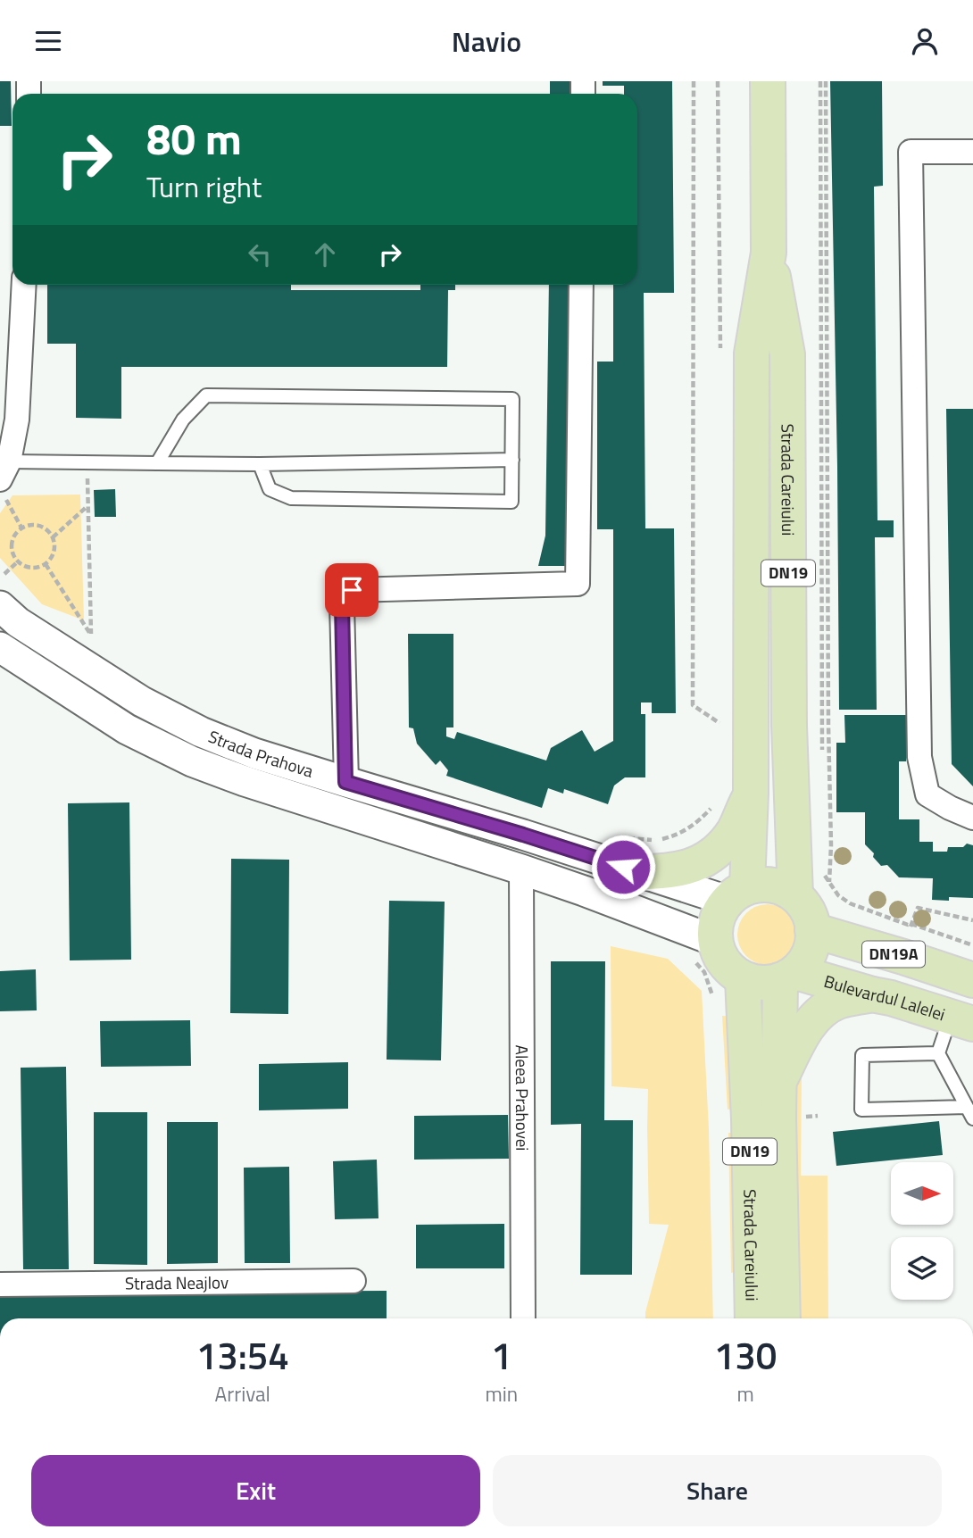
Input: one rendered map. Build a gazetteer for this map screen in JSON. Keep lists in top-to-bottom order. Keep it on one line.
{"streets":{"main road":["Strada Careiului","DN19","DN19A","Bulevardul Lalelei"],"street":["Strada Prahova","Aleea Prahovei","Strada Neajlov"]},"crossings":[["Strada Careiului","DN19"],["Strada Careiului","Strada Prahova"],["Strada Careiului","DN19A"],["Strada Careiului","Bulevardul Lalelei"],["DN19","Strada Prahova"],["DN19","DN19A"],["DN19","Bulevardul Lalelei"],["Strada Prahova","DN19A"],["Strada Prahova","Bulevardul Lalelei"],["Strada Prahova","Aleea Prahovei"],["DN19A","Bulevardul Lalelei"]],"north":"right","page":{"header":"Navio","turn":["80 m","Turn right"],"eta":["13:54","Arrival","1","min","130","m"],"buttons":["Exit","Share"]}}
